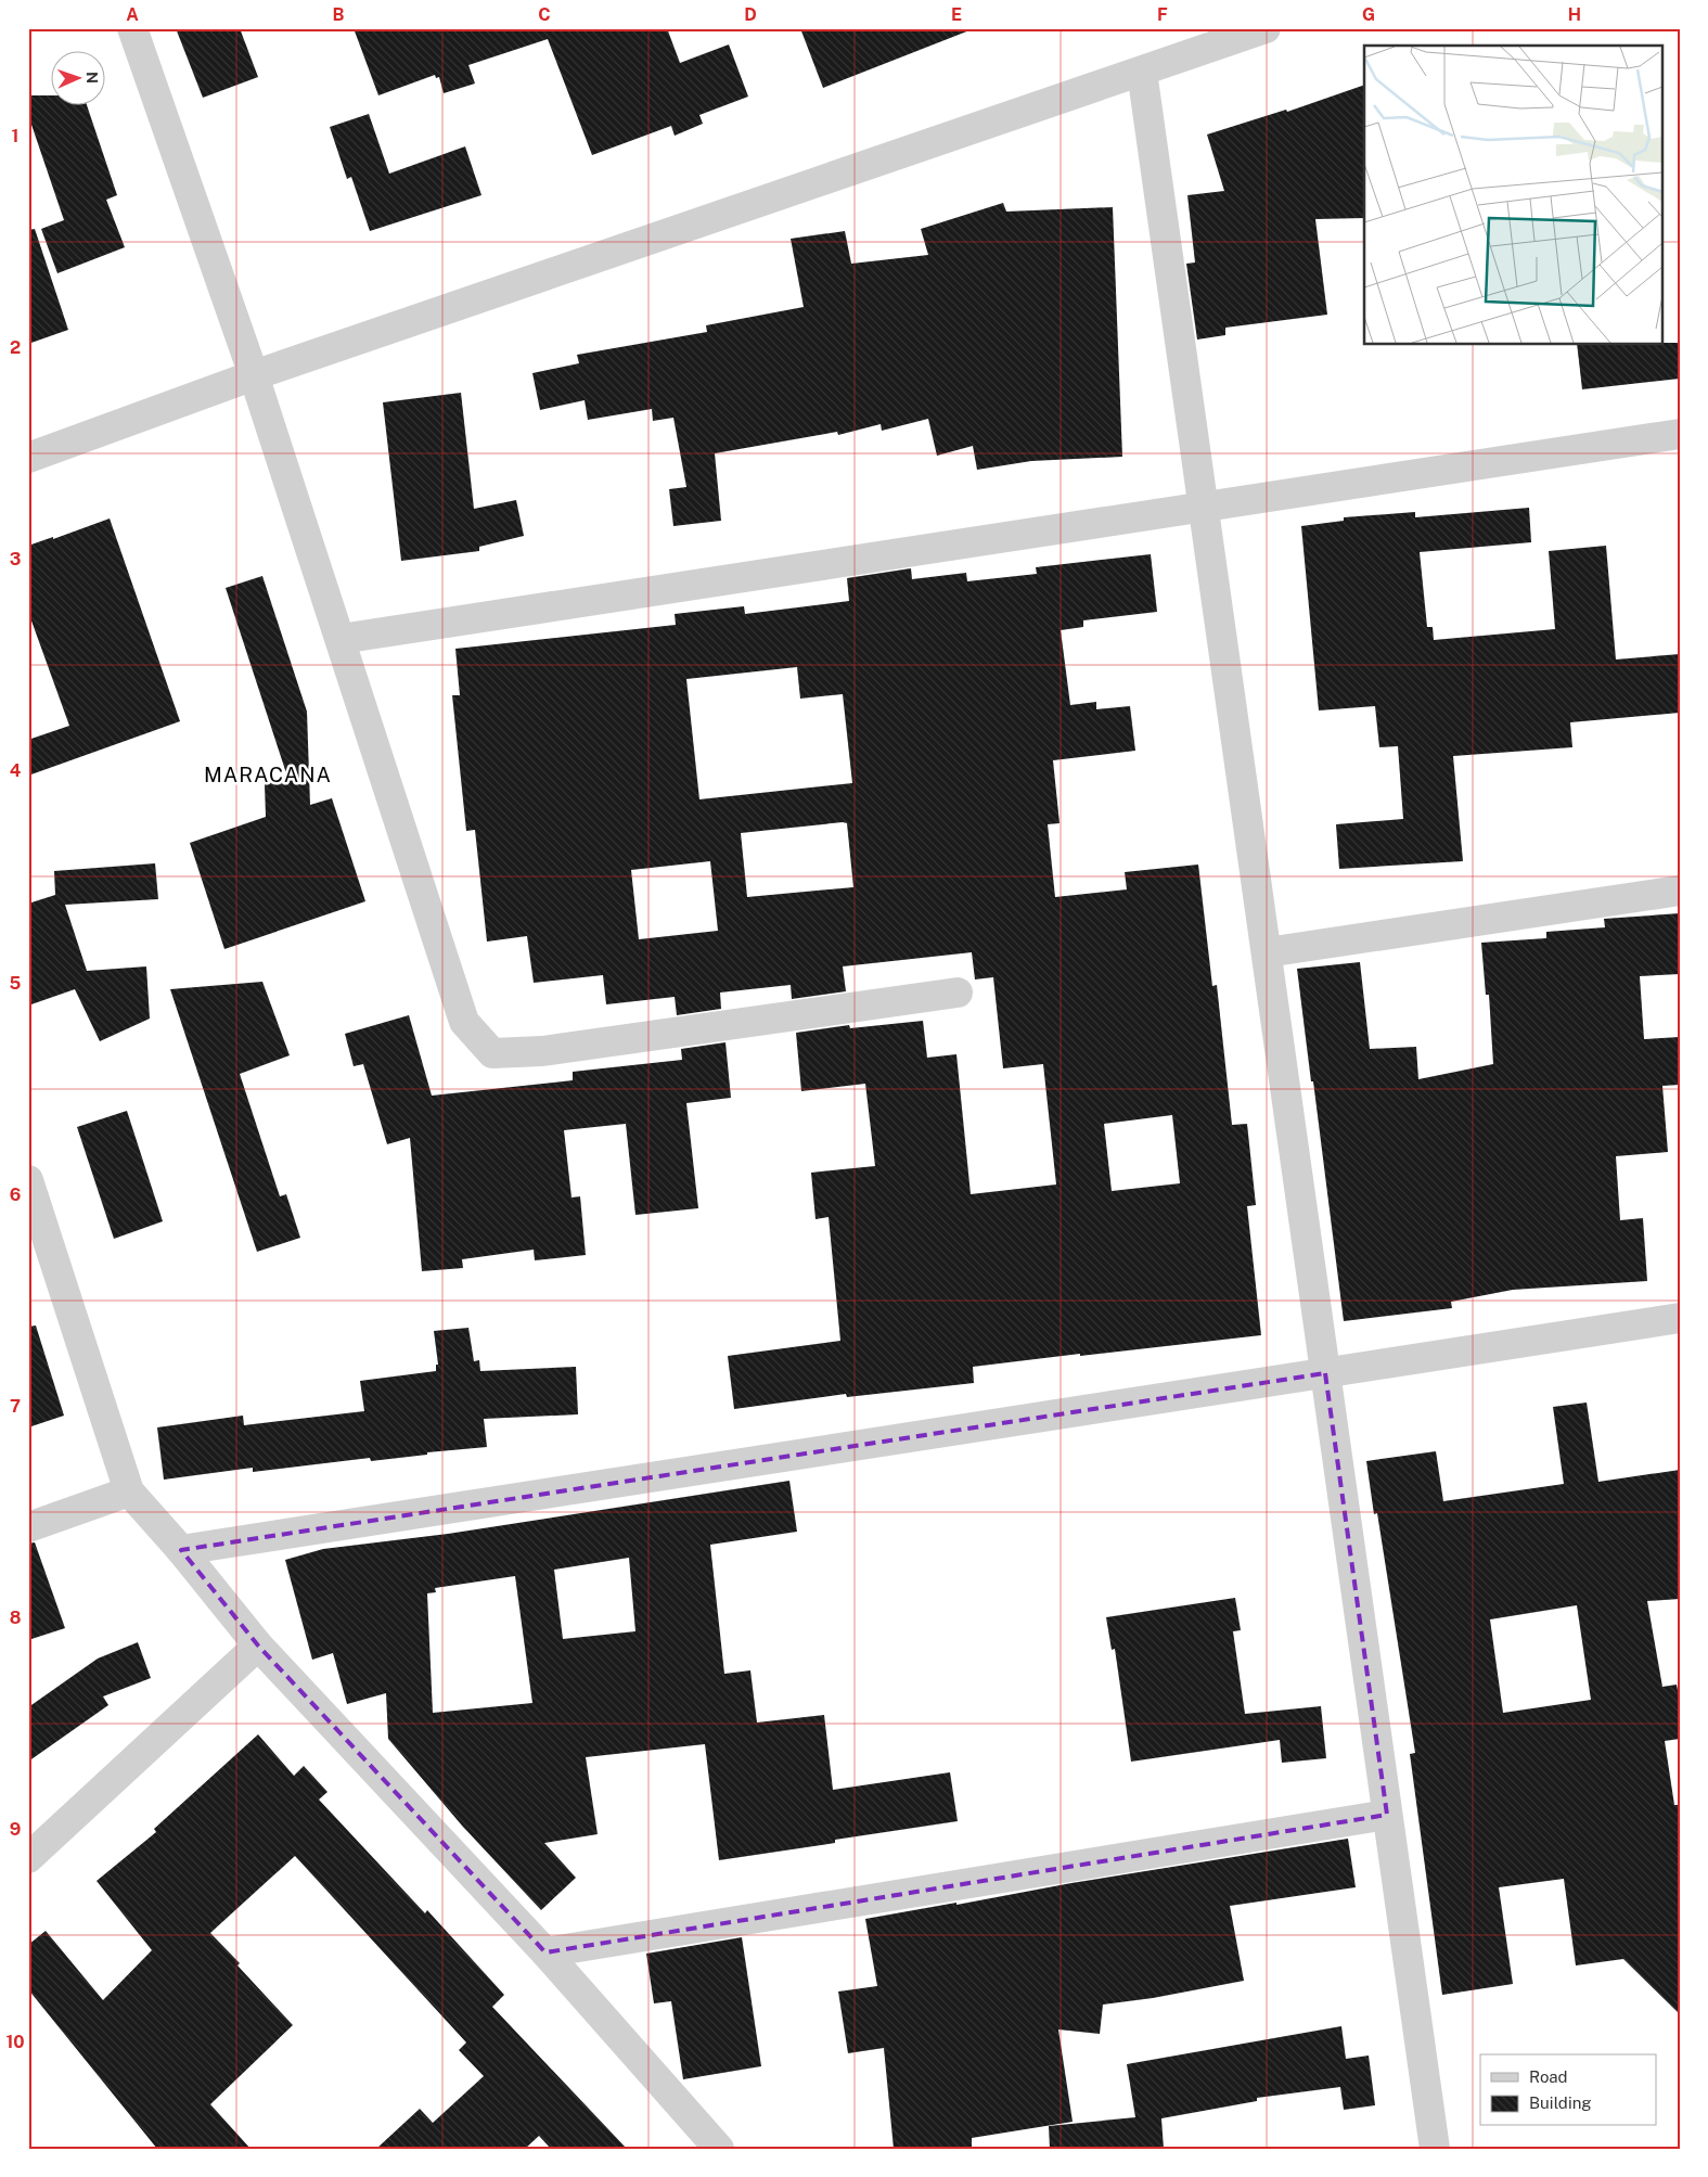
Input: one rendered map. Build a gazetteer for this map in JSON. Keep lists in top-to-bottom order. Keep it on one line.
{"districts":["MARACANA"],"legend":["Road","Building"],"north":"right","grid":{"columns":["A","B","C","D","E","F","G","H"],"rows":["1","2","3","4","5","6","7","8","9","10"]}}
